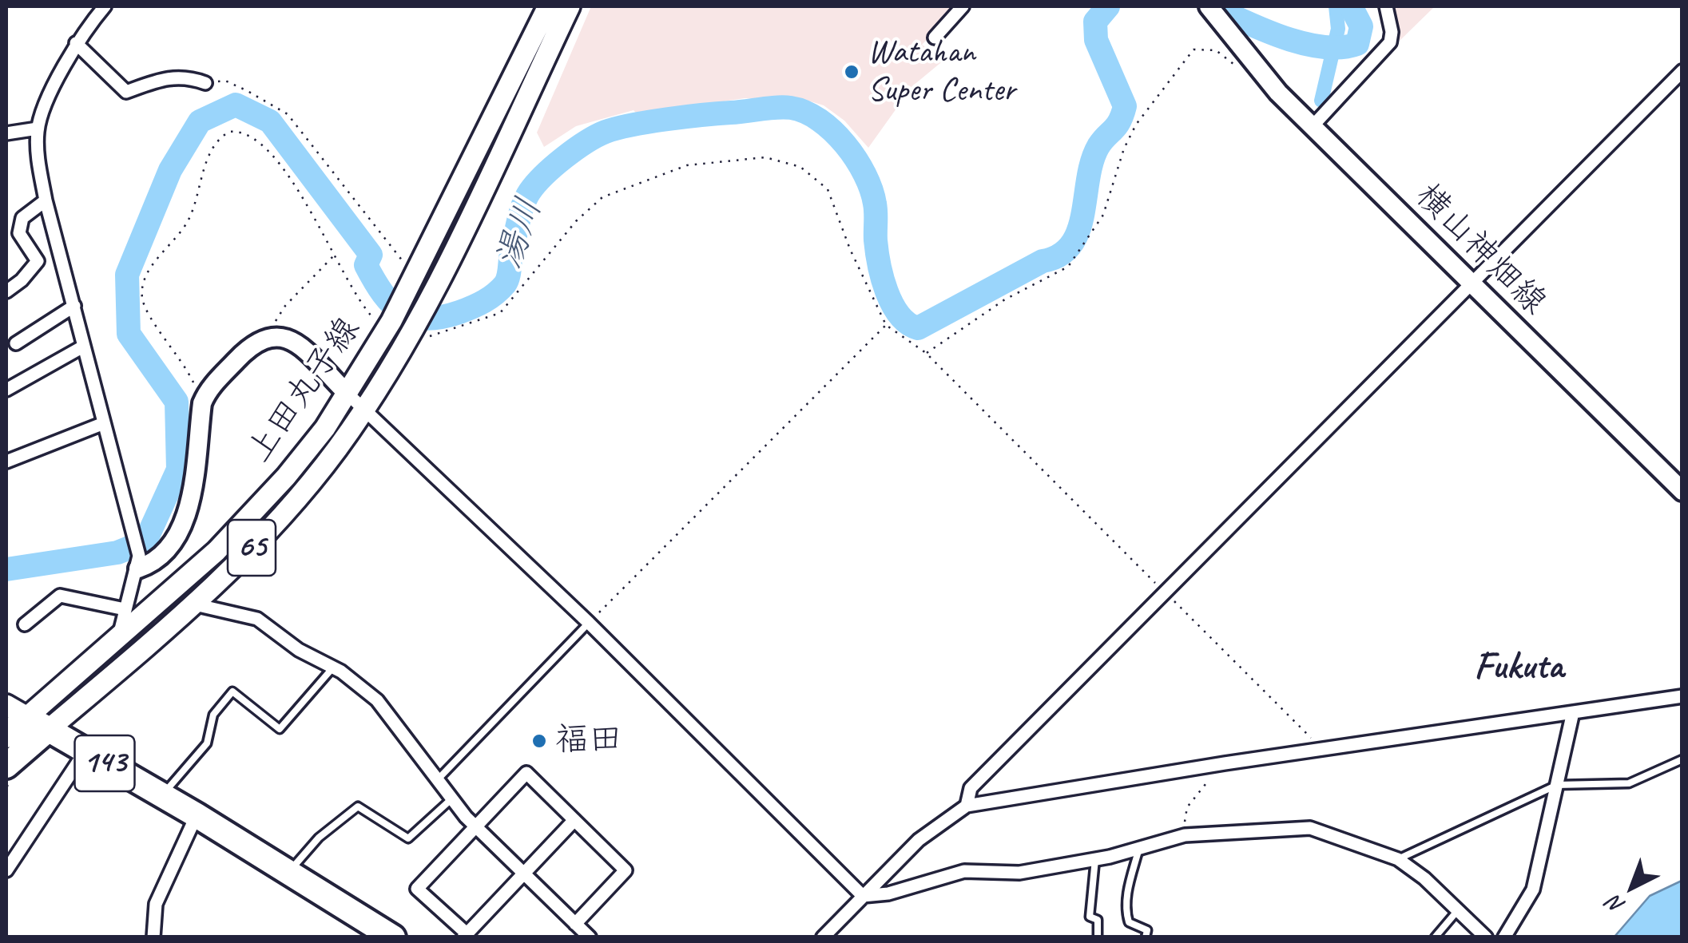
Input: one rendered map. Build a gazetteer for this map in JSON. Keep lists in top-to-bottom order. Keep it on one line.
{"streets":{"highway":["143"],"main road":["上田丸子線","65"],"street":["横山神畑線"]},"crossings":[["上田丸子線","143"]],"districts":["Fukuta"],"water":["湯川"],"places":["Watahan Super Center","福田"],"north":"bottom left"}
